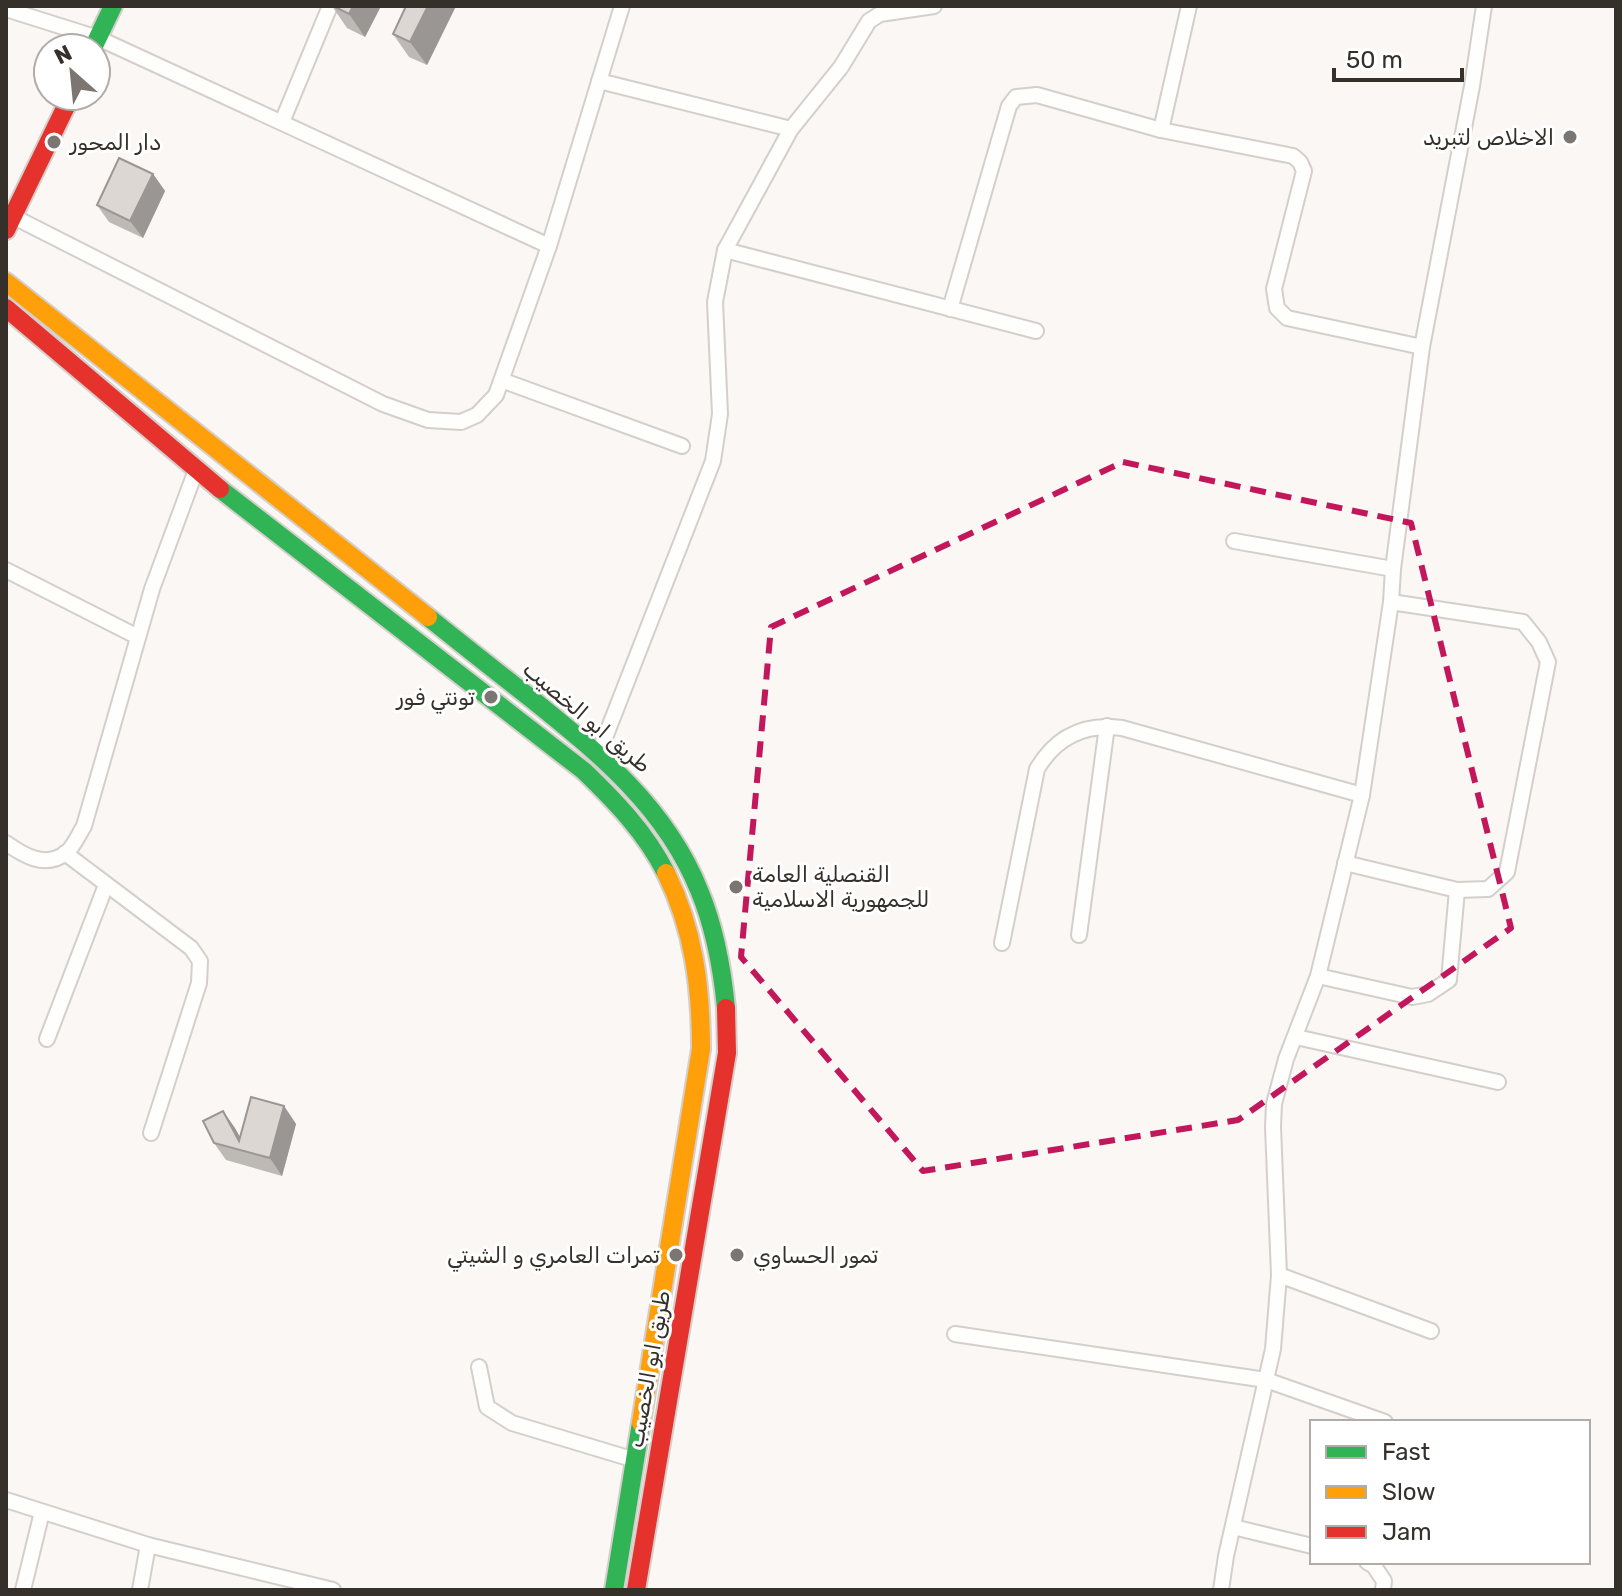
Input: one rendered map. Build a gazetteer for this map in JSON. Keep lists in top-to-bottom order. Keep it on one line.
{"streets":{"main road":["طريق ابو الخصيب"]},"places":["الاخلاص لتبريد","دار المحور","تونتي فور","القنصلية العامة للجمهورية الاسلامية","تمرات العامري و الشيتي","تمور الحساوي"],"legend":["Fast","Slow","Jam"],"scale_bar":"50 m","north":"top left"}
